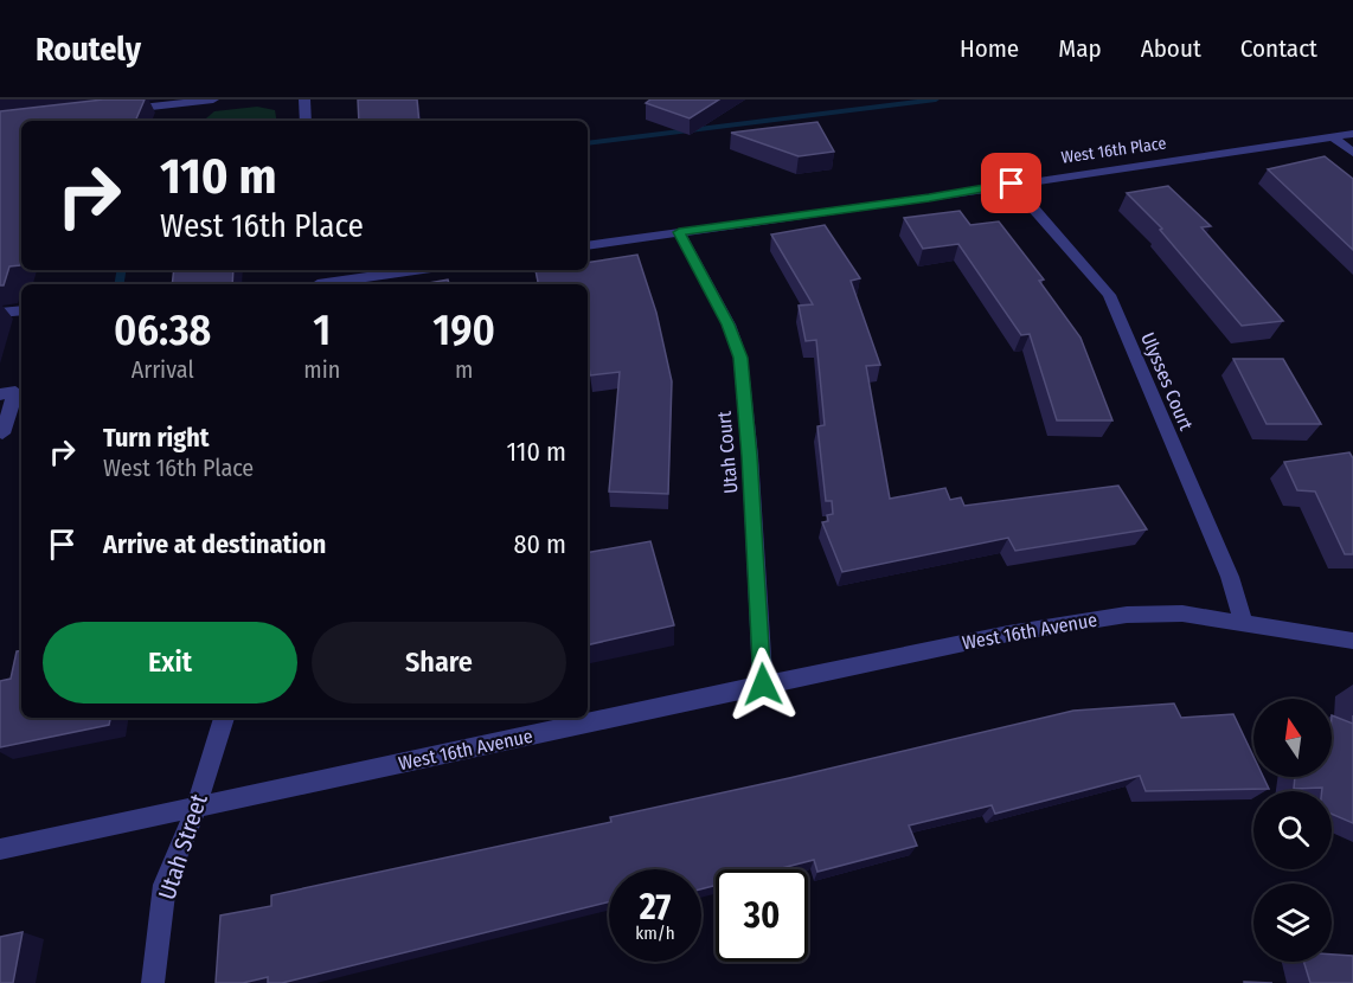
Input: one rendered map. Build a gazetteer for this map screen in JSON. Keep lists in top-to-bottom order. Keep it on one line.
{"streets":{"street":["West 16th Place","Ulysses Court","Utah Court","West 16th Avenue","Utah Street"]},"crossings":[["West 16th Place","Ulysses Court"],["West 16th Place","Utah Court"],["Ulysses Court","West 16th Avenue"],["Utah Court","West 16th Avenue"],["West 16th Avenue","Utah Street"]],"north":"top","page":{"header":"Routely","nav":["Home","Map","About","Contact"],"turn":["110 m","West 16th Place"],"eta":["06:38","Arrival","1","min","190","m"],"list":[{"name":"Turn right","note":"West 16th Place","value":"110 m"},{"name":"Arrive at destination","value":"80 m"}],"buttons":["Exit","Share"],"speed":"27 km/h","limit":"30"}}
